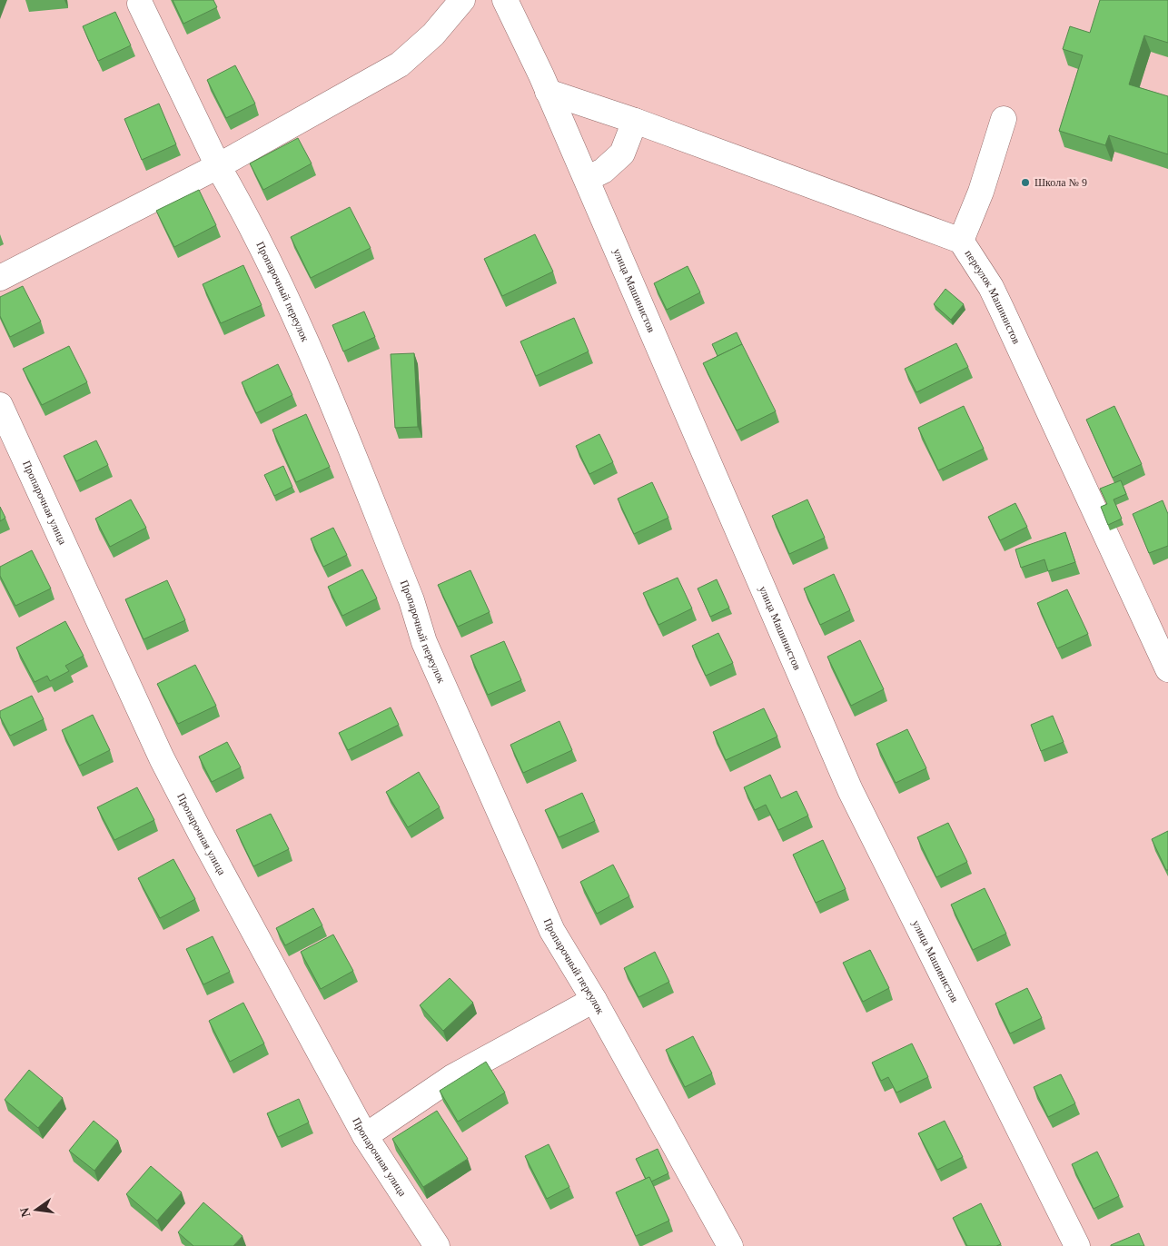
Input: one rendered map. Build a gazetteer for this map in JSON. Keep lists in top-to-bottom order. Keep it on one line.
{"streets":{"street":["улица Машинистов","Пропарочный переулок","переулок Машинистов","Пропарочная улица"]},"crossings":[["улица Машинистов","переулок Машинистов"]],"places":["Школа № 9"],"north":"left"}
